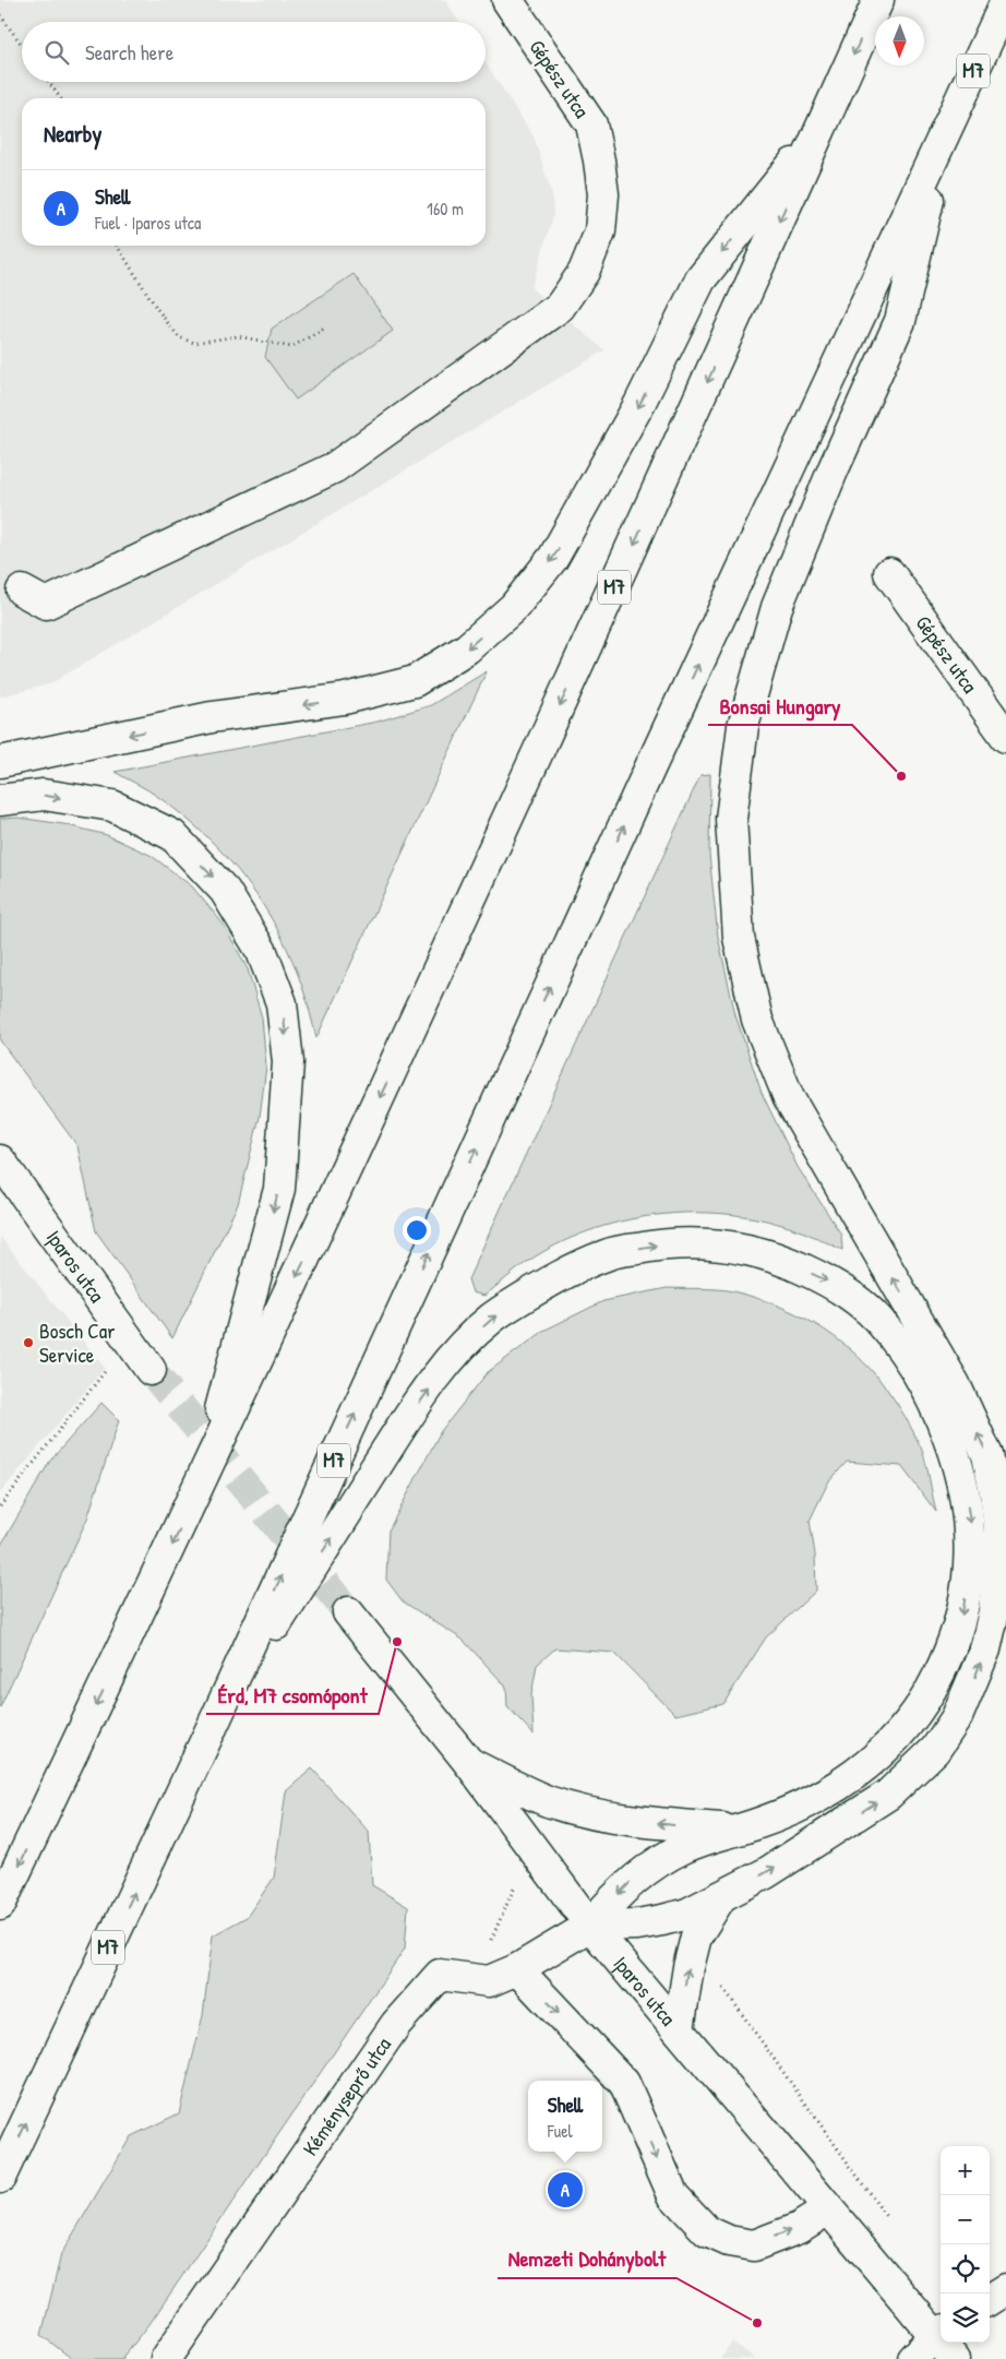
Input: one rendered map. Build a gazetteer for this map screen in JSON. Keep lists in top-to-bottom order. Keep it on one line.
{"streets":{"main road":["M7","Gépész utca","Iparos utca","Kéményseprő utca"]},"crossings":[["Iparos utca","Kéményseprő utca"]],"places":["Bonsai Hungary","Bosch Car Service","Érd, M7 csomópont","Nemzeti Dohánybolt"],"north":"bottom","page":{"search":"Search here","heading":"Nearby","list":[{"mark":"A","name":"Shell","note":"Fuel · Iparos utca","value":"160 m"}],"popup":["Shell","Fuel"],"map_buttons":["+","−"],"pins":"A"}}
